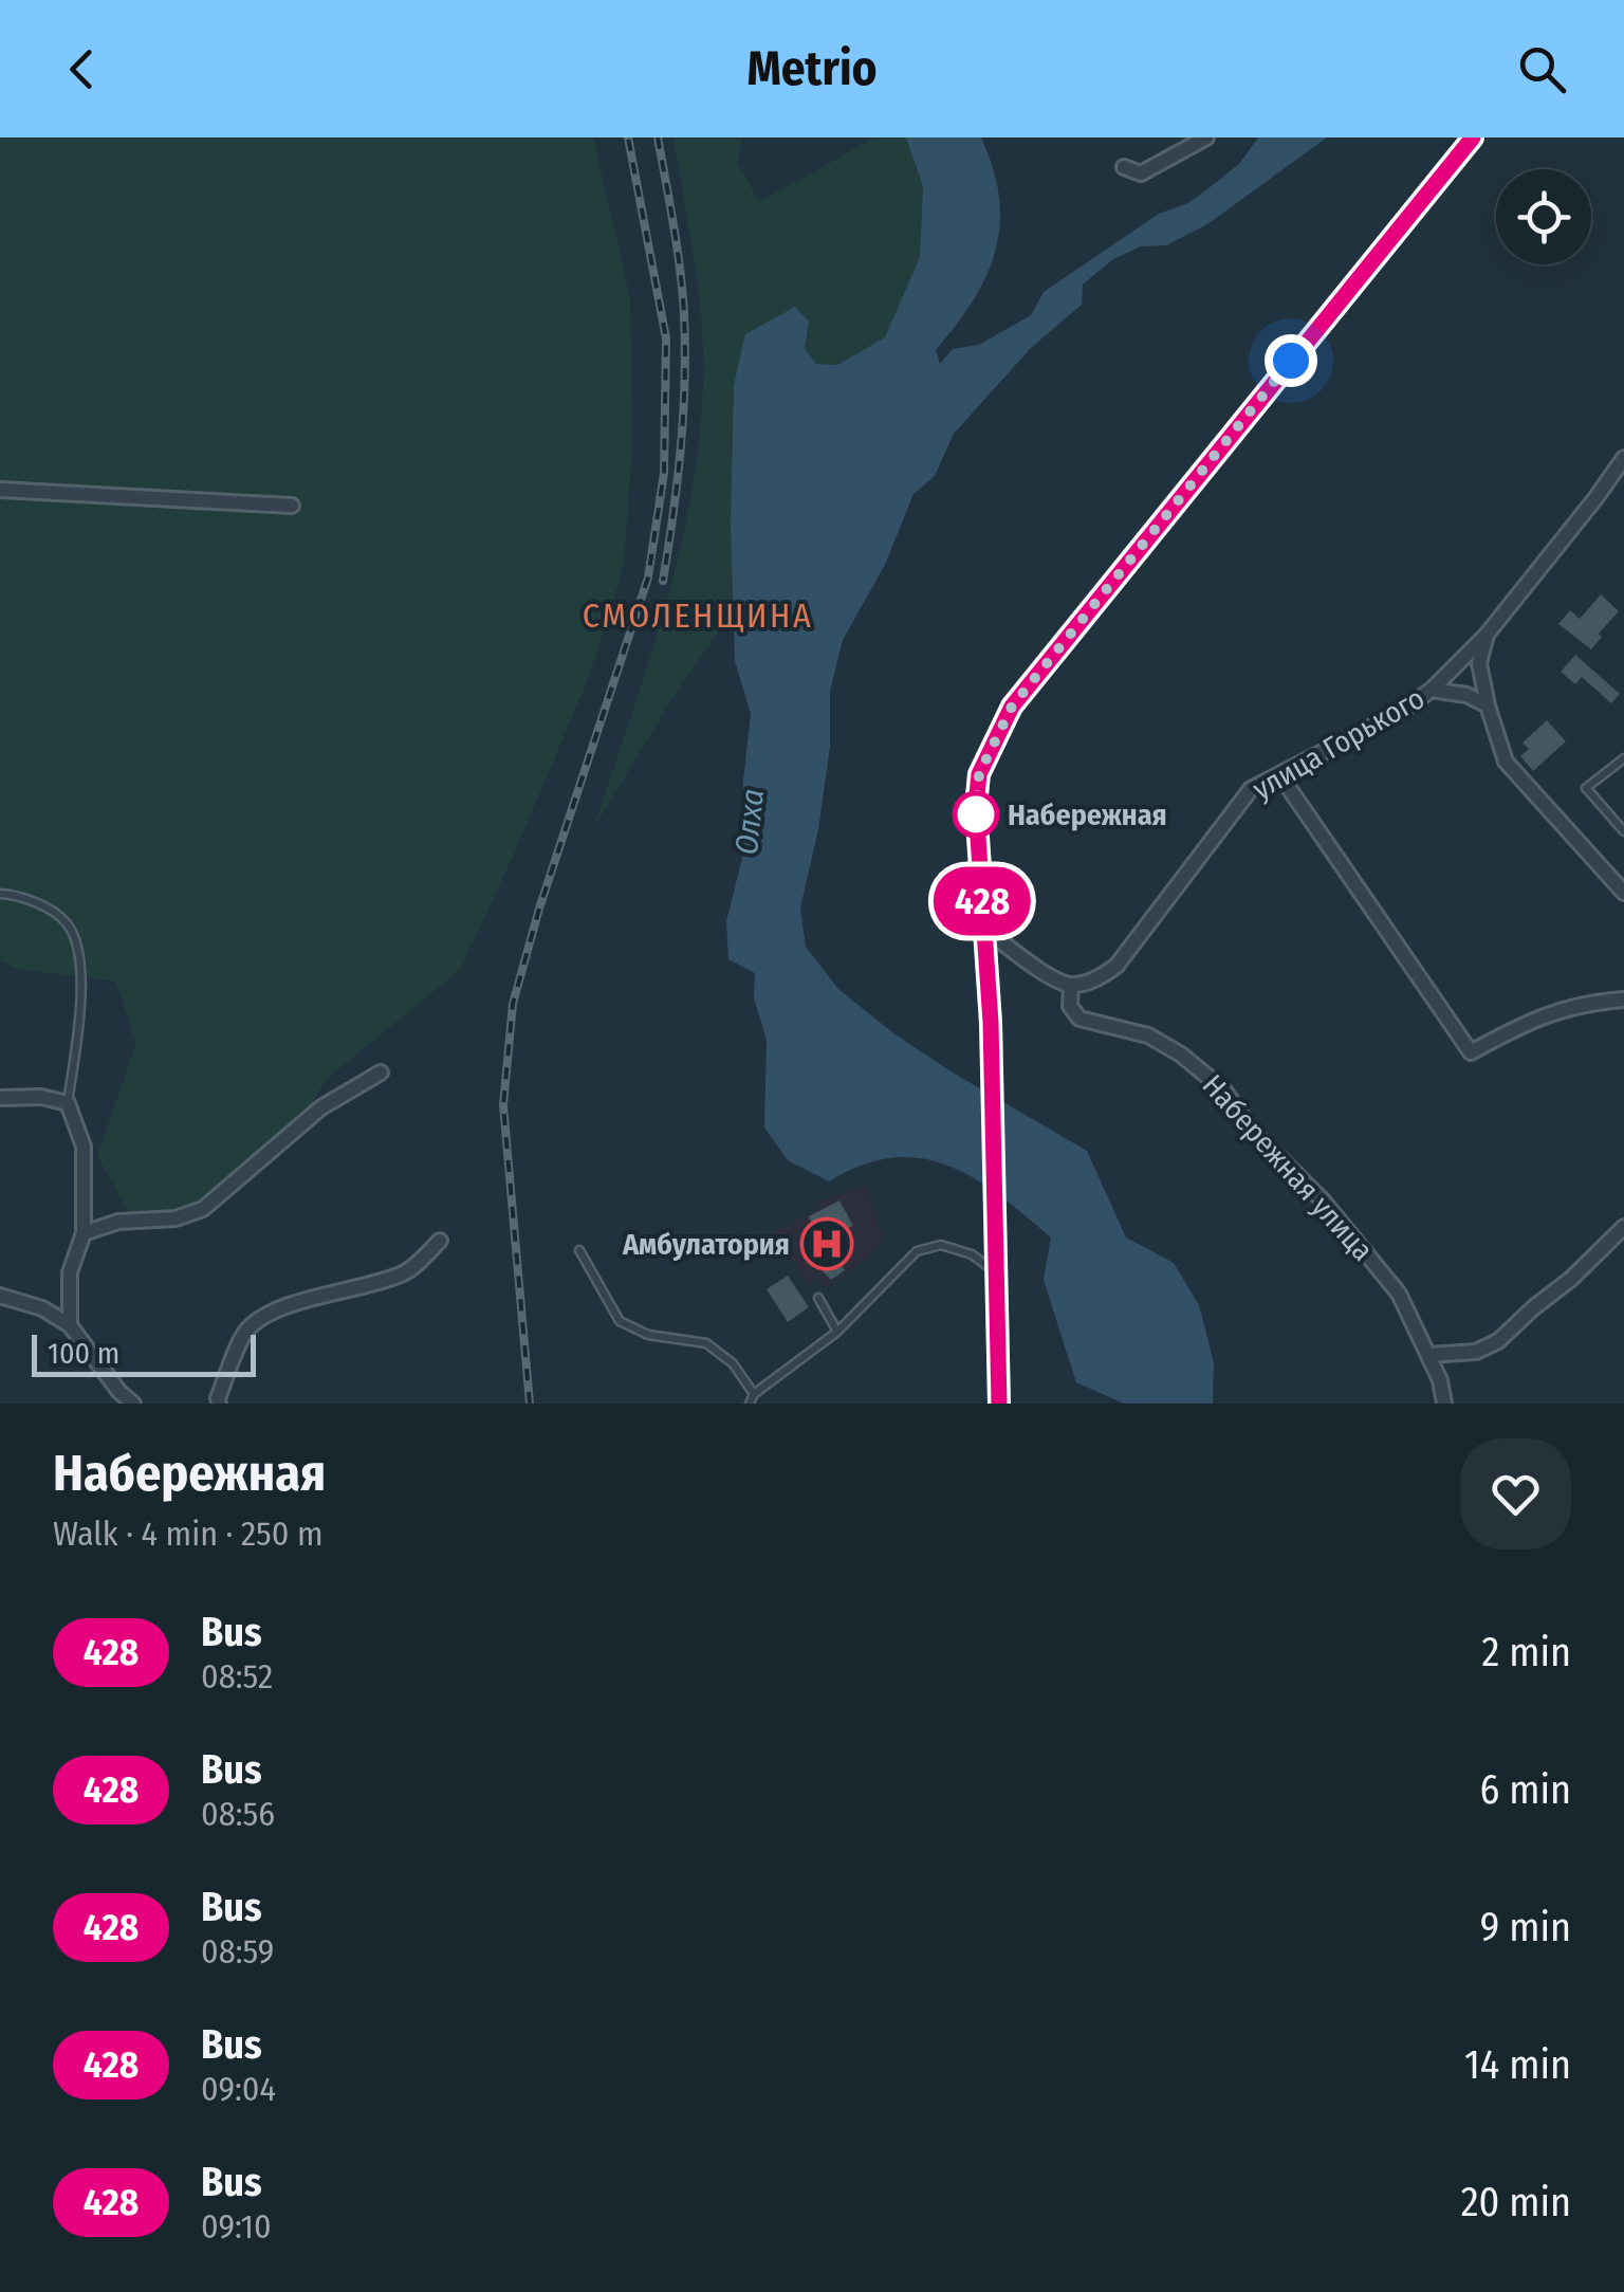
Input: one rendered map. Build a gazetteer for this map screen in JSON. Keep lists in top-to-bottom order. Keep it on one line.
{"streets":{"street":["улица Горького","Набережная улица"]},"crossings":[["улица Горького","Набережная улица"]],"districts":["СМОЛЕНЩИНА"],"water":["Олха"],"places":{"other":["Набережная"],"hospital":["Амбулатория"]},"lines":["bus line 428"],"scale_bar":"100 m","page":{"header":"Metrio","on_map":"428","scale":"100 m","heading":["Набережная","Walk · 4 min · 250 m"],"list":[{"mark":"428","name":"Bus","note":"08:52","value":"2 min"},{"mark":"428","name":"Bus","note":"08:56","value":"6 min"},{"mark":"428","name":"Bus","note":"08:59","value":"9 min"},{"mark":"428","name":"Bus","note":"09:04","value":"14 min"},{"mark":"428","name":"Bus","note":"09:10","value":"20 min"}]}}
